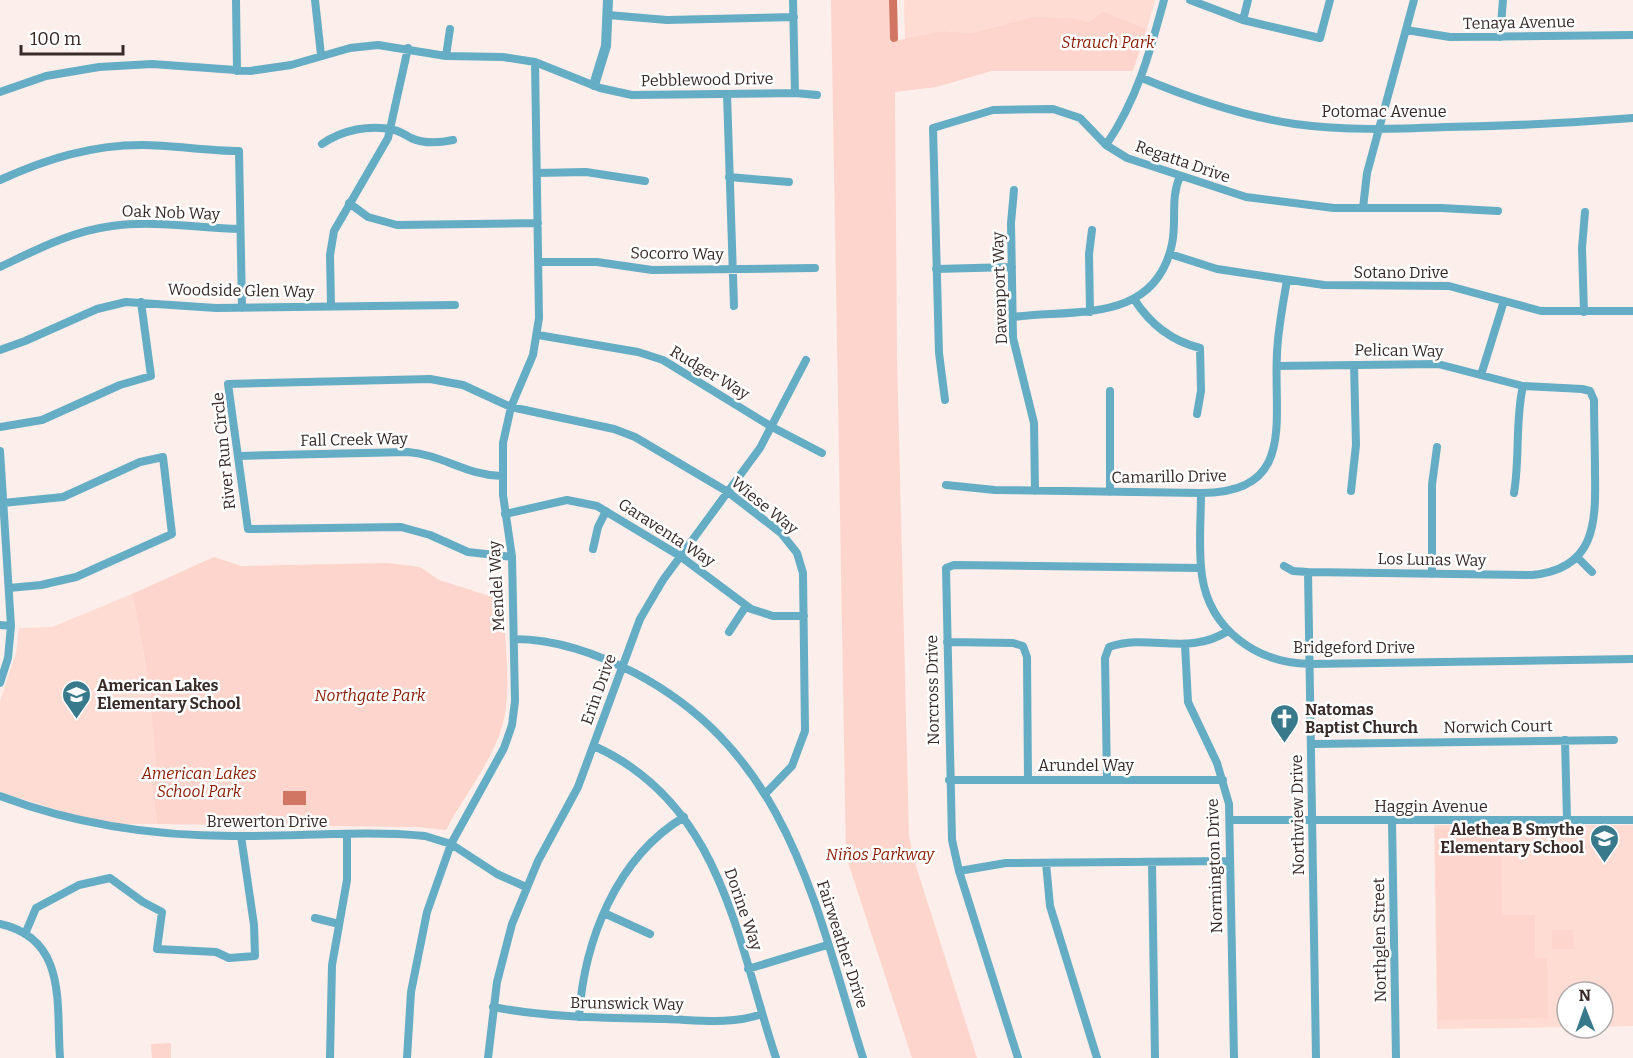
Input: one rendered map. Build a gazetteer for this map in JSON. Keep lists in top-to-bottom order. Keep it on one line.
{"streets":{"street":["Tenaya Avenue","Pebblewood Drive","Potomac Avenue","Regatta Drive","Oak Nob Way","Socorro Way","Sotano Drive","Davenport Way","Woodside Glen Way","Pelican Way","Rudger Way","Fall Creek Way","River Run Circle","Camarillo Drive","Wiese Way","Garaventa Way","Los Lunas Way","Mendel Way","Bridgeford Drive","Erin Drive","Norcross Drive","Norwich Court","Arundel Way","Haggin Avenue","Northview Drive","Brewerton Drive","Normington Drive","Dorine Way","Northglen Street","Fairweather Drive","Brunswick Way"]},"crossings":[["Pebblewood Drive","Mendel Way"],["Socorro Way","Mendel Way"],["Sotano Drive","Camarillo Drive"],["Davenport Way","Camarillo Drive"],["Pelican Way","Camarillo Drive"],["Pelican Way","Los Lunas Way"],["Rudger Way","Mendel Way"],["Rudger Way","Erin Drive"],["Fall Creek Way","River Run Circle"],["Fall Creek Way","Mendel Way"],["River Run Circle","Wiese Way"],["River Run Circle","Mendel Way"],["Camarillo Drive","Bridgeford Drive"],["Wiese Way","Garaventa Way"],["Wiese Way","Mendel Way"],["Wiese Way","Erin Drive"],["Wiese Way","Fairweather Drive"],["Garaventa Way","Mendel Way"],["Garaventa Way","Erin Drive"],["Los Lunas Way","Northview Drive"],["Mendel Way","Brewerton Drive"],["Mendel Way","Fairweather Drive"],["Bridgeford Drive","Norcross Drive"],["Bridgeford Drive","Northview Drive"],["Erin Drive","Brewerton Drive"],["Erin Drive","Dorine Way"],["Erin Drive","Fairweather Drive"],["Erin Drive","Brunswick Way"],["Norcross Drive","Arundel Way"],["Norwich Court","Northview Drive"],["Arundel Way","Normington Drive"],["Haggin Avenue","Northview Drive"],["Haggin Avenue","Normington Drive"],["Haggin Avenue","Northglen Street"],["Dorine Way","Brunswick Way"]],"parks":["Strauch Park","Northgate Park","American Lakes School Park","Niños Parkway"],"places":{"school or university":["American Lakes Elementary School","Alethea B Smythe Elementary School"],"church":["Natomas Baptist Church"]},"scale_bar":"100 m","north":"top"}
